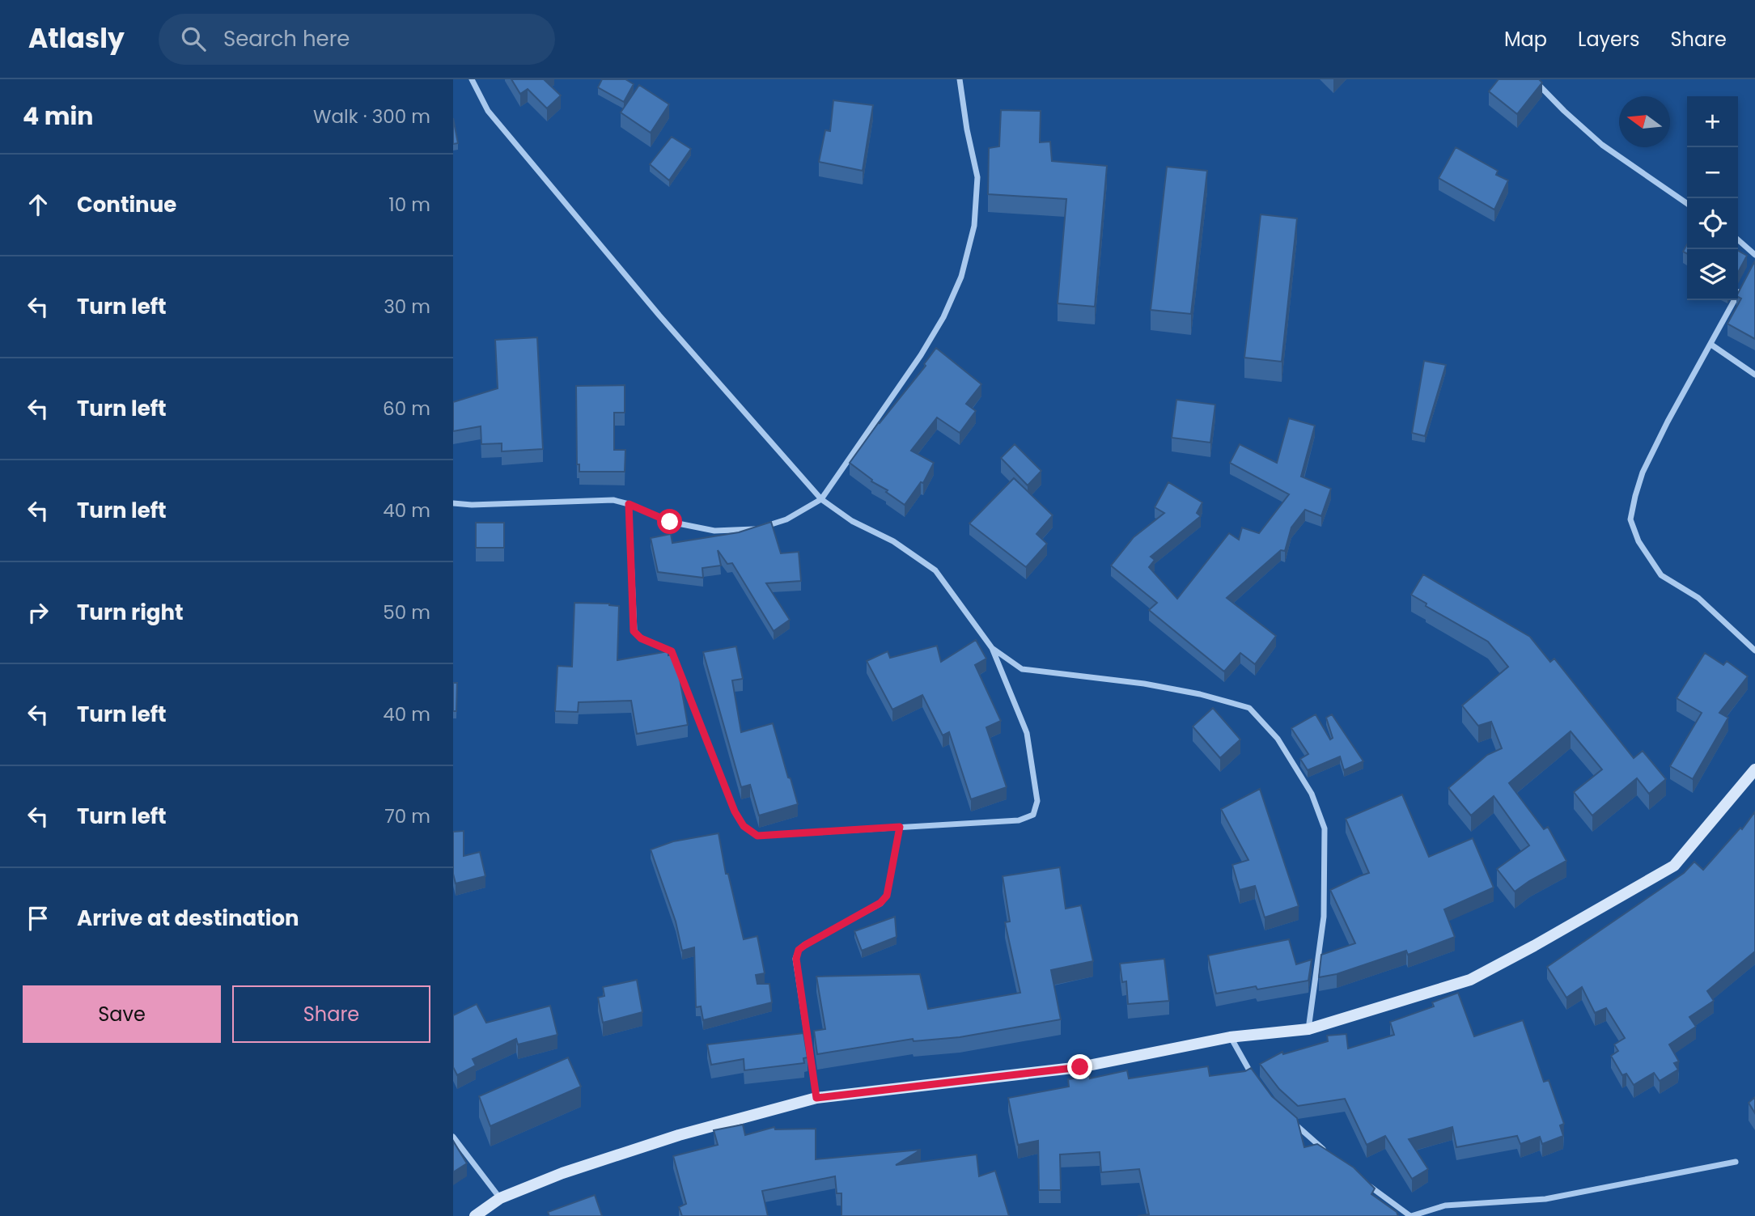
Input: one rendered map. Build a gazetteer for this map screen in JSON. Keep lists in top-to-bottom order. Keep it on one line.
{"north":"left","page":{"header":"Atlasly","search":"Search here","nav":["Map","Layers","Share"],"heading":["4 min","Walk · 300 m"],"map_buttons":["+","−"],"list":[["Continue","10 m"],["Turn left","30 m"],["Turn left","60 m"],["Turn left","40 m"],["Turn right","50 m"],["Turn left","40 m"],["Turn left","70 m"],"Arrive at destination"],"buttons":["Save","Share"]}}
